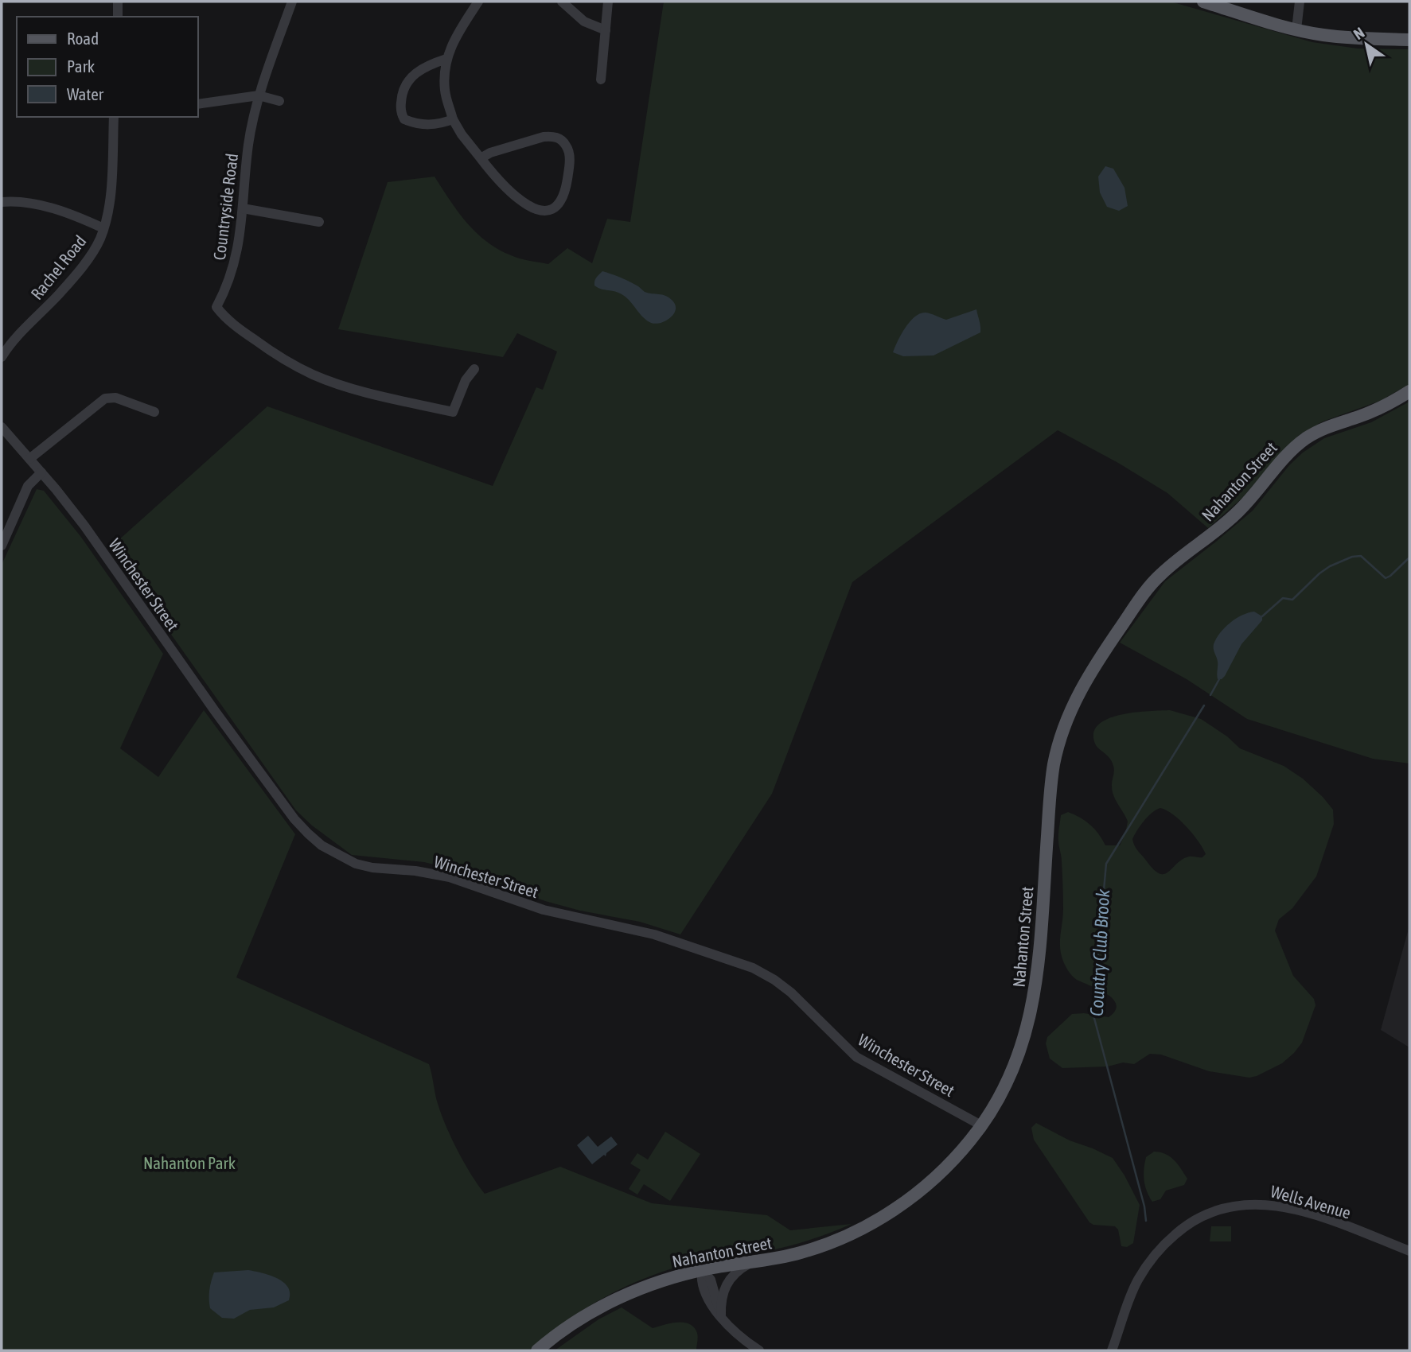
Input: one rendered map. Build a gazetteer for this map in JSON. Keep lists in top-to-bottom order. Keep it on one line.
{"streets":{"main road":["Nahanton Street"],"street":["Countryside Road","Rachel Road","Winchester Street","Wells Avenue"]},"crossings":[["Nahanton Street","Winchester Street"]],"water":["Country Club Brook"],"parks":["Nahanton Park"],"legend":["Road","Park","Water"],"north":"top left"}
